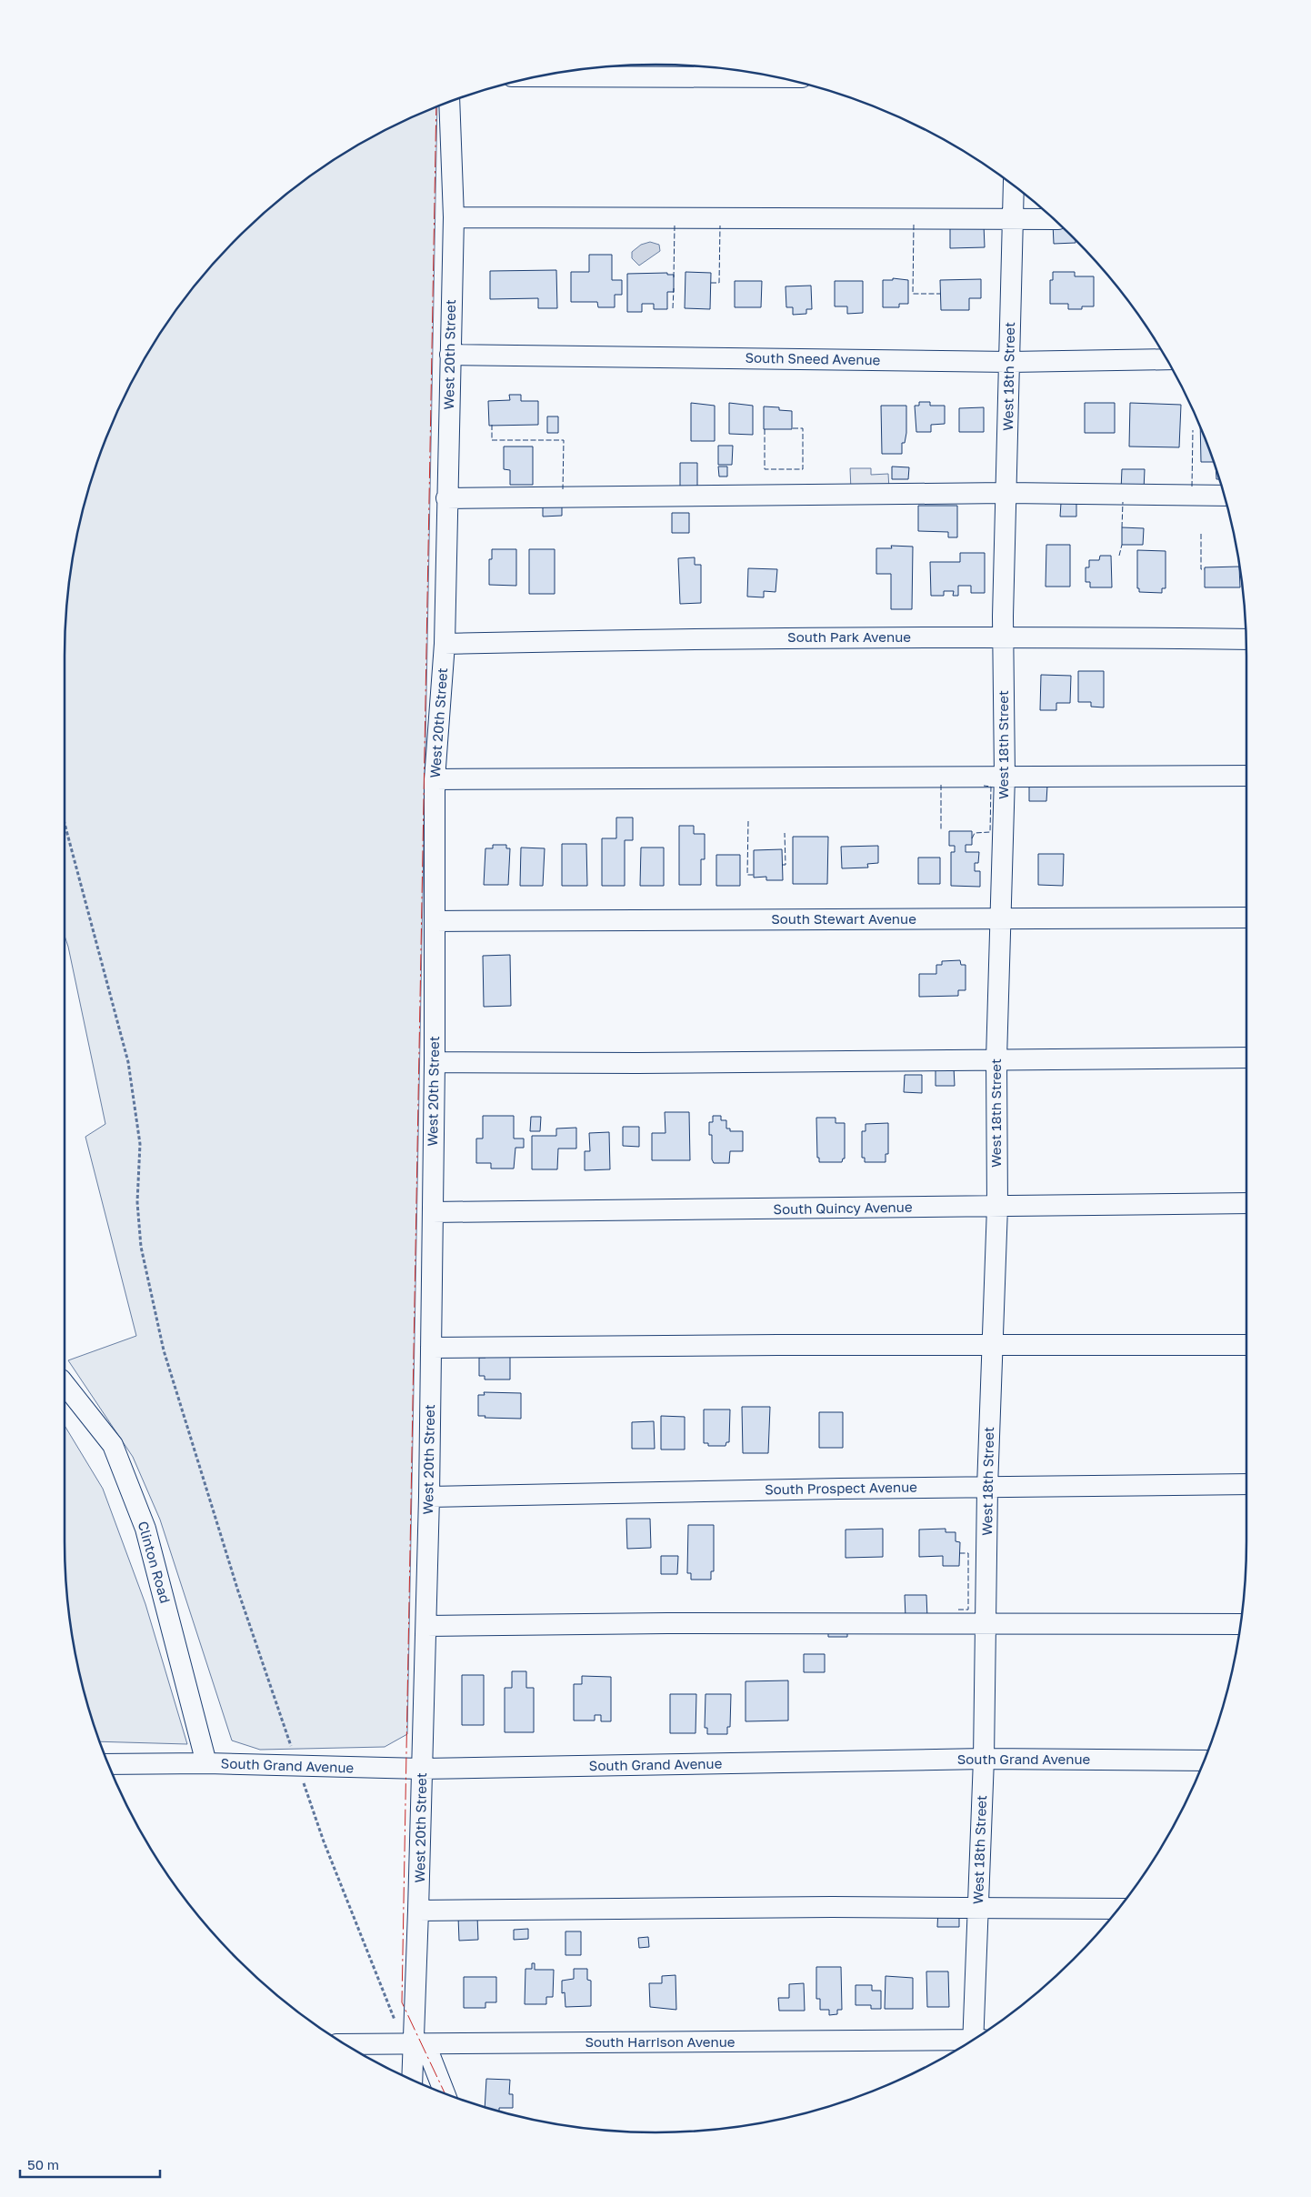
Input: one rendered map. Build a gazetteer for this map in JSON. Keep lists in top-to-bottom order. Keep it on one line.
{"streets":{"street":["West 20th Street","South Sneed Avenue","West 18th Street","South Park Avenue","South Stewart Avenue","South Quincy Avenue","South Prospect Avenue","Clinton Road","South Grand Avenue","South Harrison Avenue"]},"crossings":[["West 20th Street","South Sneed Avenue"],["West 20th Street","South Park Avenue"],["West 20th Street","South Stewart Avenue"],["West 20th Street","South Quincy Avenue"],["West 20th Street","South Prospect Avenue"],["West 20th Street","South Grand Avenue"],["West 20th Street","South Harrison Avenue"],["South Sneed Avenue","West 18th Street"],["West 18th Street","South Park Avenue"],["West 18th Street","South Stewart Avenue"],["West 18th Street","South Quincy Avenue"],["West 18th Street","South Prospect Avenue"],["West 18th Street","South Grand Avenue"],["Clinton Road","South Grand Avenue"]],"scale_bar":"50 m"}
